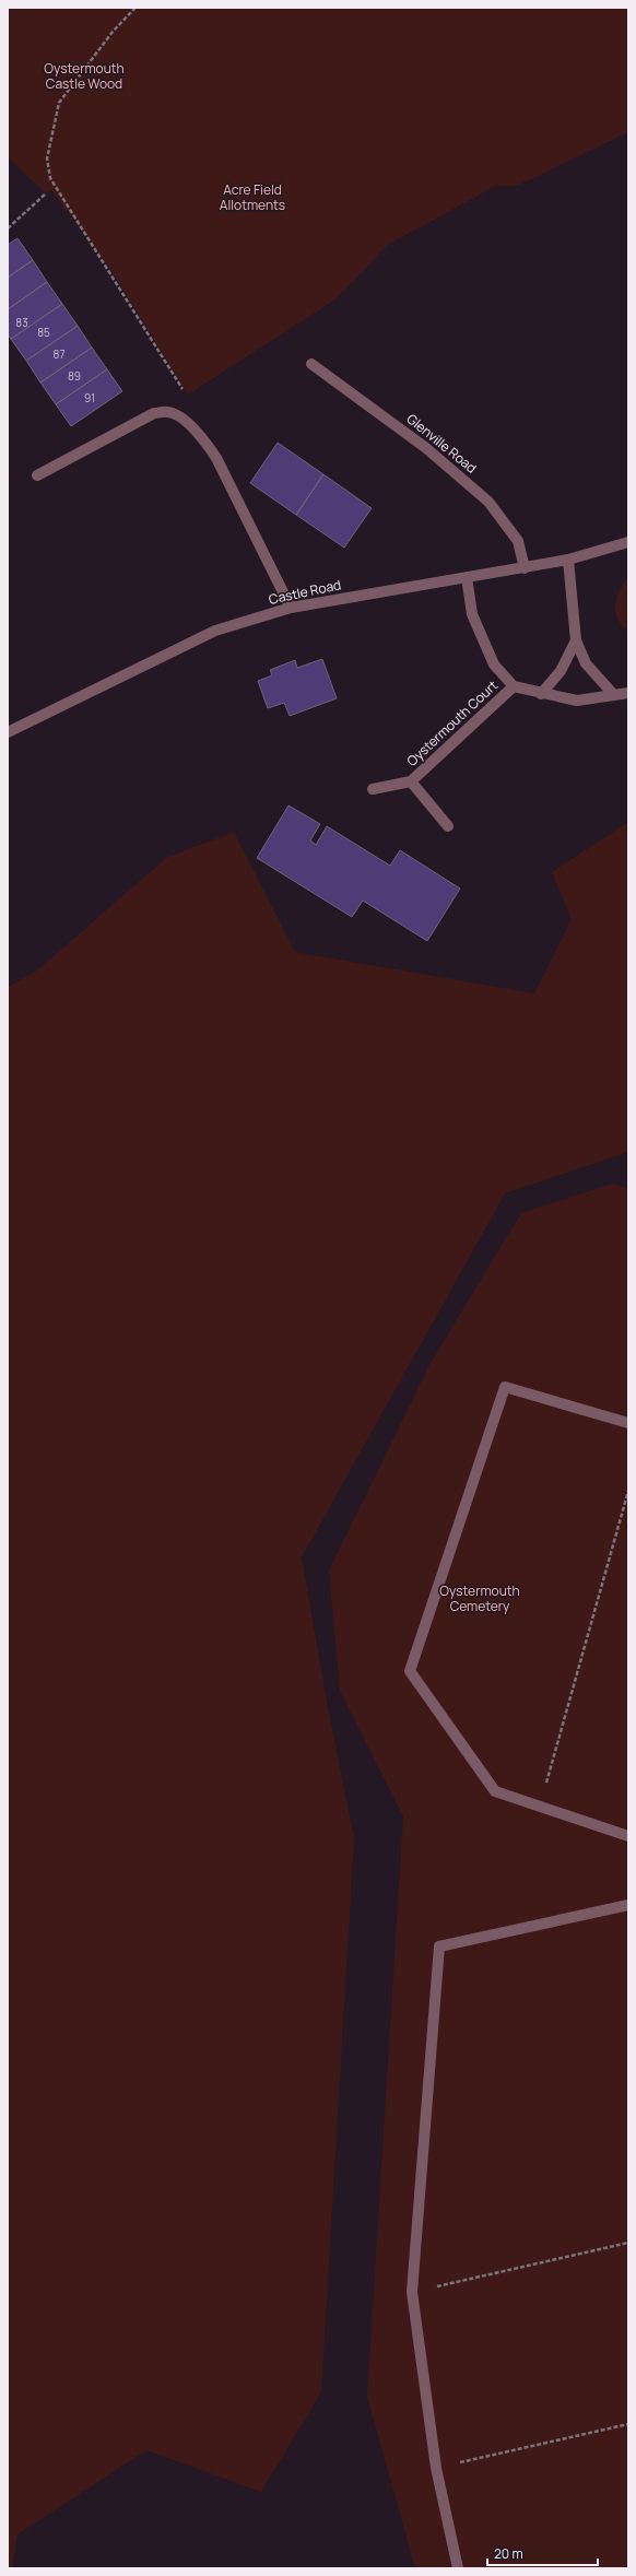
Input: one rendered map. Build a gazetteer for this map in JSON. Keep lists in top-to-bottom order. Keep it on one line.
{"streets":{"street":["Glenville Road","Castle Road","Oystermouth Court"]},"crossings":[["Glenville Road","Castle Road"]],"parks":["Oystermouth Castle Wood","Acre Field Allotments","Oystermouth Cemetery"],"house_numbers":["83","85","87","89","91"],"scale_bar":"20 m"}
